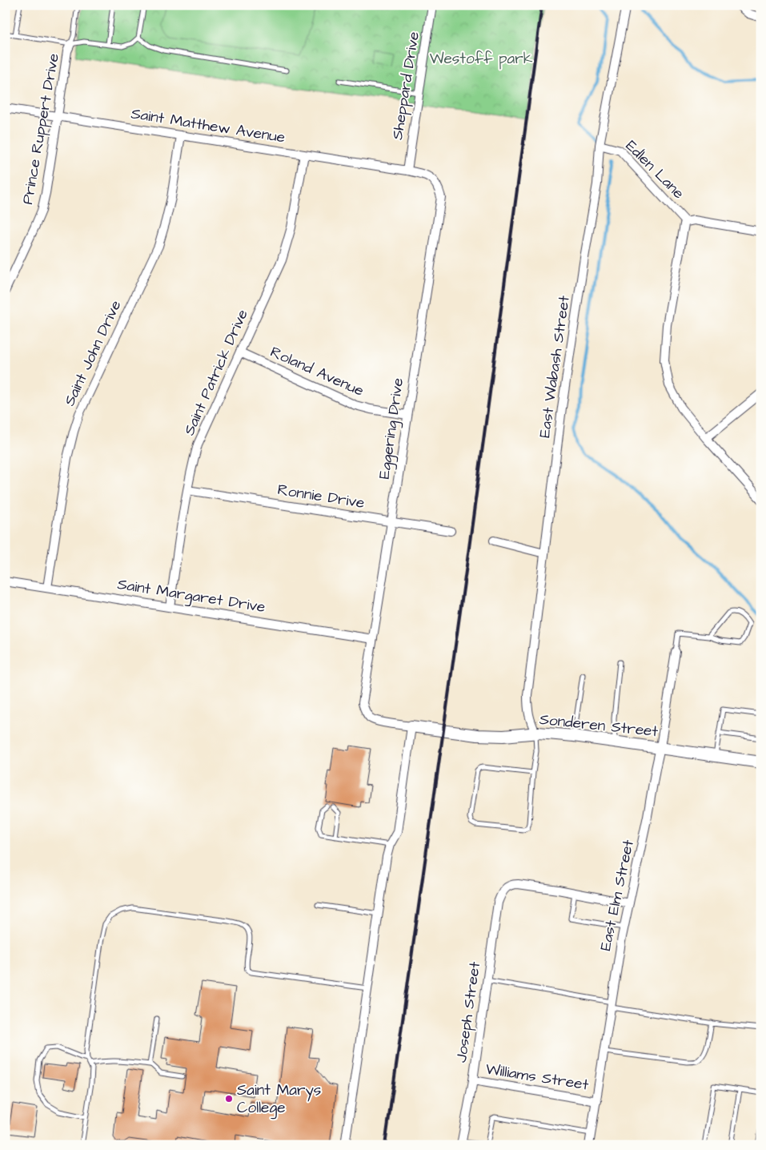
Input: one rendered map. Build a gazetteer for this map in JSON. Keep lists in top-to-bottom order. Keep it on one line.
{"streets":{"street":["Sheppard Drive","Saint Matthew Avenue","Prince Ruppert Drive","Edlen Lane","Saint John Drive","East Wabash Street","Roland Avenue","Saint Patrick Drive","Eggering Drive","Ronnie Drive","Saint Margaret Drive","Sonderen Street","East Elm Street","Joseph Street","Williams Street"]},"crossings":[["Sheppard Drive","Saint Matthew Avenue"],["Sheppard Drive","Eggering Drive"],["Saint Matthew Avenue","Prince Ruppert Drive"],["Saint Matthew Avenue","Saint John Drive"],["Saint Matthew Avenue","Saint Patrick Drive"],["Saint Matthew Avenue","Eggering Drive"],["Edlen Lane","East Wabash Street"],["Saint John Drive","Saint Margaret Drive"],["East Wabash Street","Sonderen Street"],["Roland Avenue","Saint Patrick Drive"],["Roland Avenue","Eggering Drive"],["Saint Patrick Drive","Ronnie Drive"],["Saint Patrick Drive","Saint Margaret Drive"],["Eggering Drive","Ronnie Drive"],["Eggering Drive","Saint Margaret Drive"],["Eggering Drive","Sonderen Street"],["Sonderen Street","East Elm Street"],["East Elm Street","Williams Street"],["Joseph Street","Williams Street"]],"parks":["Westoff park"],"places":["Saint Marys College"]}
